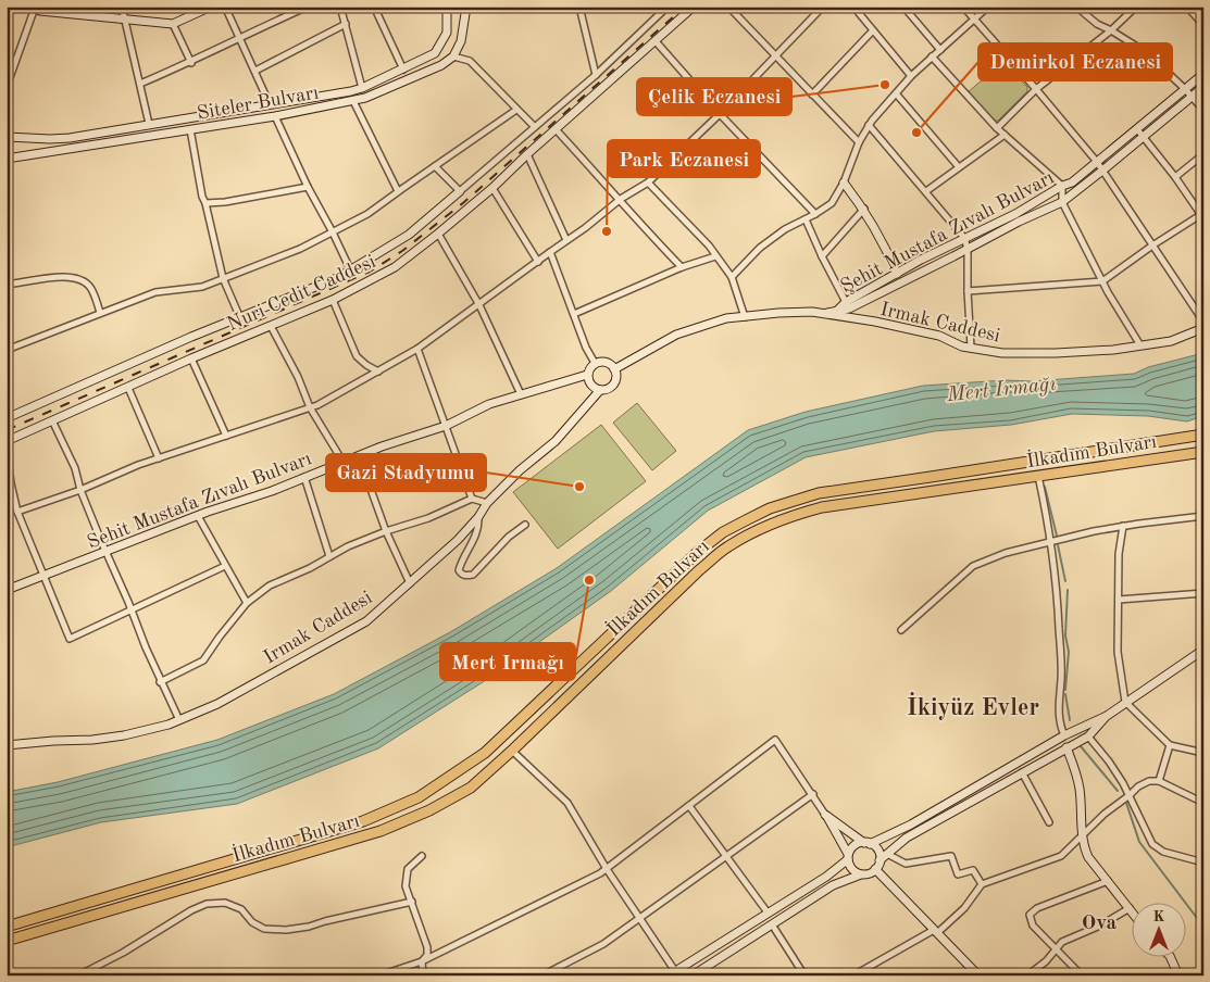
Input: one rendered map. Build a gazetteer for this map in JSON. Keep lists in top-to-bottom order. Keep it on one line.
{"streets":{"highway":["İlkadım Bulvarı"],"street":["Siteler Bulvarı","Şehit Mustafa Zıvalı Bulvarı","Nuri Cedit Caddesi","Irmak Caddesi","Sehit Mustafa Zıvalı Bulvarı"]},"crossings":[["Şehit Mustafa Zıvalı Bulvarı","Irmak Caddesi"],["Irmak Caddesi","Sehit Mustafa Zıvalı Bulvarı"]],"districts":["İkiyüz Evler","Ova"],"water":["Mert Irmağı"],"places":["Çelik Eczanesi","Demirkol Eczanesi","Park Eczanesi","Gazi Stadyumu","Mert Irmağı"],"north":"top"}
